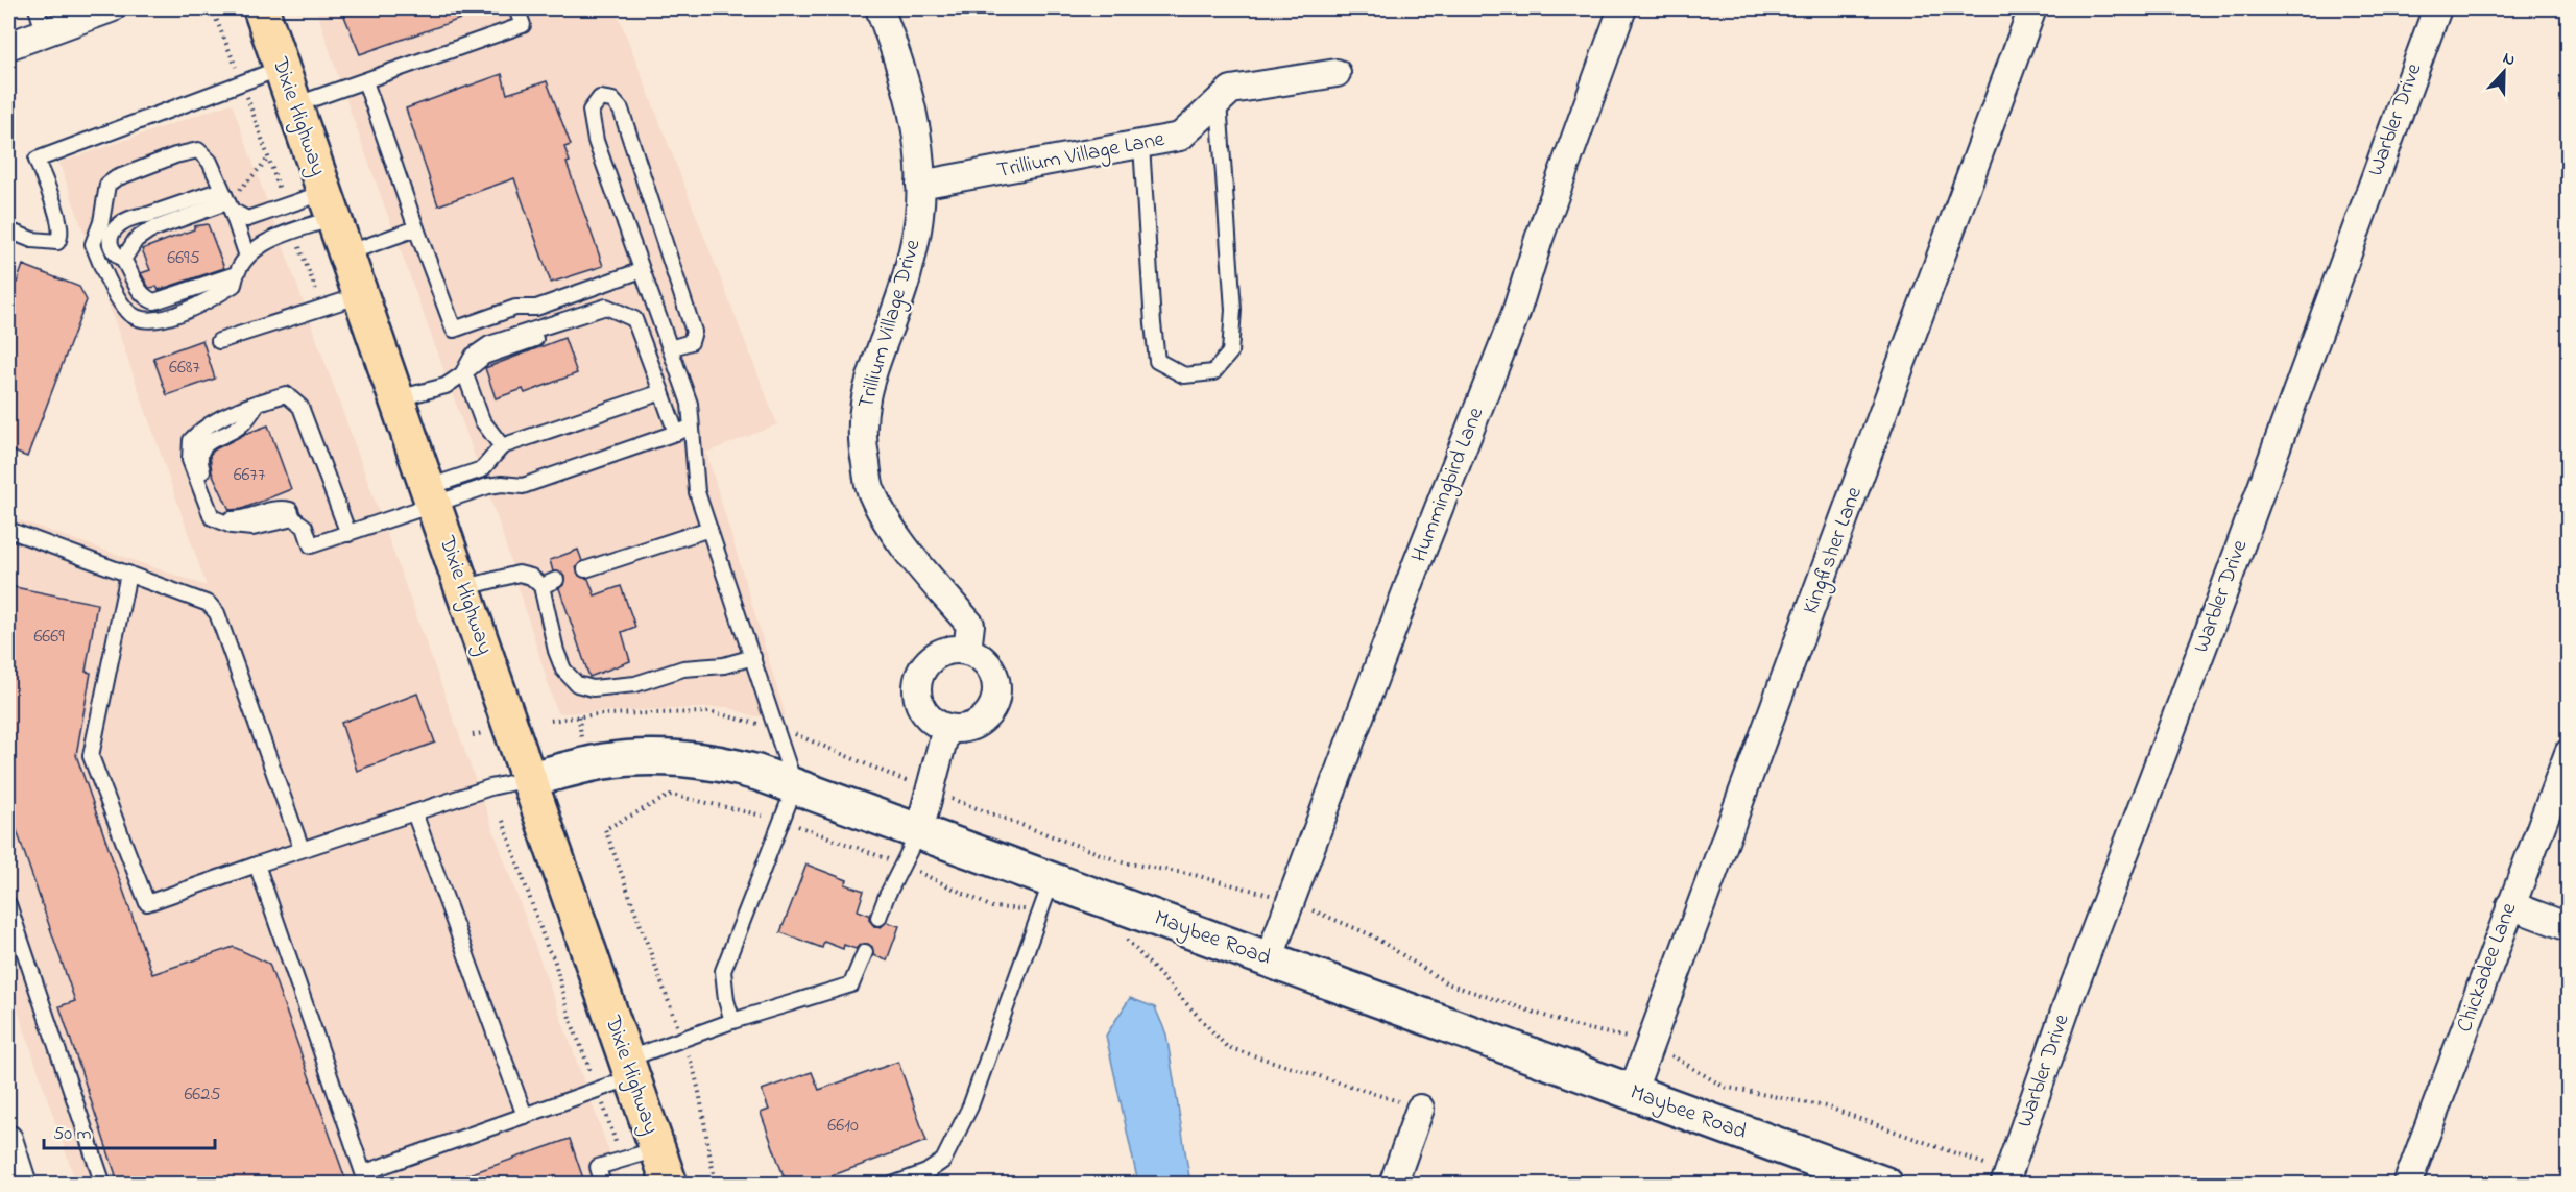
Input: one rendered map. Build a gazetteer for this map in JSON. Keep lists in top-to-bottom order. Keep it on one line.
{"streets":{"main road":["Dixie Highway","Maybee Road"],"street":["Warbler Drive","Trillium Village Lane","Trillium Village Drive","Hummingbird Lane","Kingfisher Lane","Chickadee Lane"]},"crossings":[["Dixie Highway","Maybee Road"],["Trillium Village Lane","Trillium Village Drive"],["Hummingbird Lane","Maybee Road"],["Kingfisher Lane","Maybee Road"]],"house_numbers":["6695","6687","6677","6669","6625","6610"],"scale_bar":"50 m","north":"top"}
